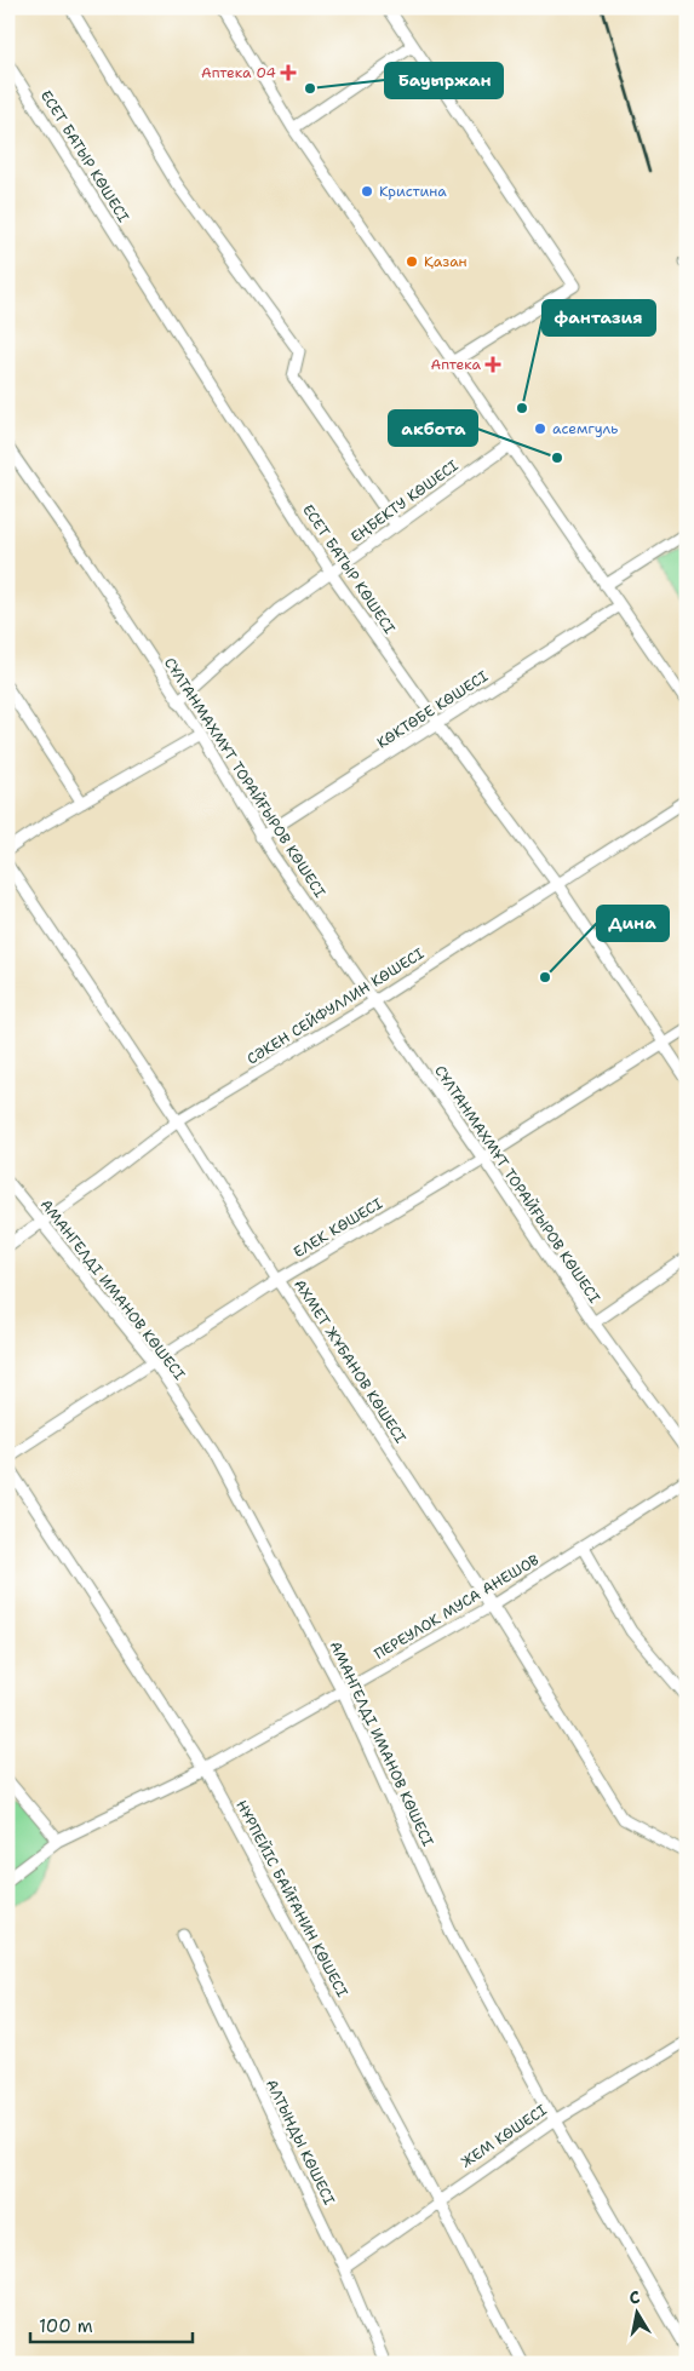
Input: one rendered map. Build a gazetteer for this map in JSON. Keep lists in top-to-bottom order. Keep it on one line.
{"streets":{"street":["ЕСЕТ БАТЫР КӨШЕСІ","ЕҢБЕКТУ КӨШЕСІ","КӨКТӨБЕ КӨШЕСІ","СҰЛТАНМАХМҰТ ТОРАЙҒЫРОВ КӨШЕСІ","СӘКЕН СЕЙФУЛЛИН КӨШЕСІ","ЕЛЕК КӨШЕСІ","АМАНГЕЛДІ ИМАНОВ КӨШЕСІ","АХМЕТ ЖҰБАНОВ КӨШЕСІ","ПЕРЕУЛОК МУСА АНЕШОВ","НҰРПЕЙІС БАЙҒАНИН КӨШЕСІ","ЖЕМ КӨШЕСІ","АЛТЫНДЫ КӨШЕСІ"]},"crossings":[["ЕСЕТ БАТЫР КӨШЕСІ","ЕҢБЕКТУ КӨШЕСІ"],["ЕСЕТ БАТЫР КӨШЕСІ","КӨКТӨБЕ КӨШЕСІ"],["ЕСЕТ БАТЫР КӨШЕСІ","СӘКЕН СЕЙФУЛЛИН КӨШЕСІ"],["ЕСЕТ БАТЫР КӨШЕСІ","ЕЛЕК КӨШЕСІ"],["ЕҢБЕКТУ КӨШЕСІ","СҰЛТАНМАХМҰТ ТОРАЙҒЫРОВ КӨШЕСІ"],["КӨКТӨБЕ КӨШЕСІ","СҰЛТАНМАХМҰТ ТОРАЙҒЫРОВ КӨШЕСІ"],["СҰЛТАНМАХМҰТ ТОРАЙҒЫРОВ КӨШЕСІ","СӘКЕН СЕЙФУЛЛИН КӨШЕСІ"],["СҰЛТАНМАХМҰТ ТОРАЙҒЫРОВ КӨШЕСІ","ЕЛЕК КӨШЕСІ"],["СӘКЕН СЕЙФУЛЛИН КӨШЕСІ","АМАНГЕЛДІ ИМАНОВ КӨШЕСІ"],["СӘКЕН СЕЙФУЛЛИН КӨШЕСІ","АХМЕТ ЖҰБАНОВ КӨШЕСІ"],["ЕЛЕК КӨШЕСІ","АМАНГЕЛДІ ИМАНОВ КӨШЕСІ"],["ЕЛЕК КӨШЕСІ","АХМЕТ ЖҰБАНОВ КӨШЕСІ"],["АМАНГЕЛДІ ИМАНОВ КӨШЕСІ","ПЕРЕУЛОК МУСА АНЕШОВ"],["АМАНГЕЛДІ ИМАНОВ КӨШЕСІ","ЖЕМ КӨШЕСІ"],["АХМЕТ ЖҰБАНОВ КӨШЕСІ","ПЕРЕУЛОК МУСА АНЕШОВ"],["ПЕРЕУЛОК МУСА АНЕШОВ","НҰРПЕЙІС БАЙҒАНИН КӨШЕСІ"],["НҰРПЕЙІС БАЙҒАНИН КӨШЕСІ","ЖЕМ КӨШЕСІ"],["ЖЕМ КӨШЕСІ","АЛТЫНДЫ КӨШЕСІ"]],"places":{"health":["Аптека 04","Аптека"],"other":["Бауыржан","Кристина","Қазан","фантазия","асемгуль","акбота","Дина"]},"scale_bar":"100 m","north":"top"}
